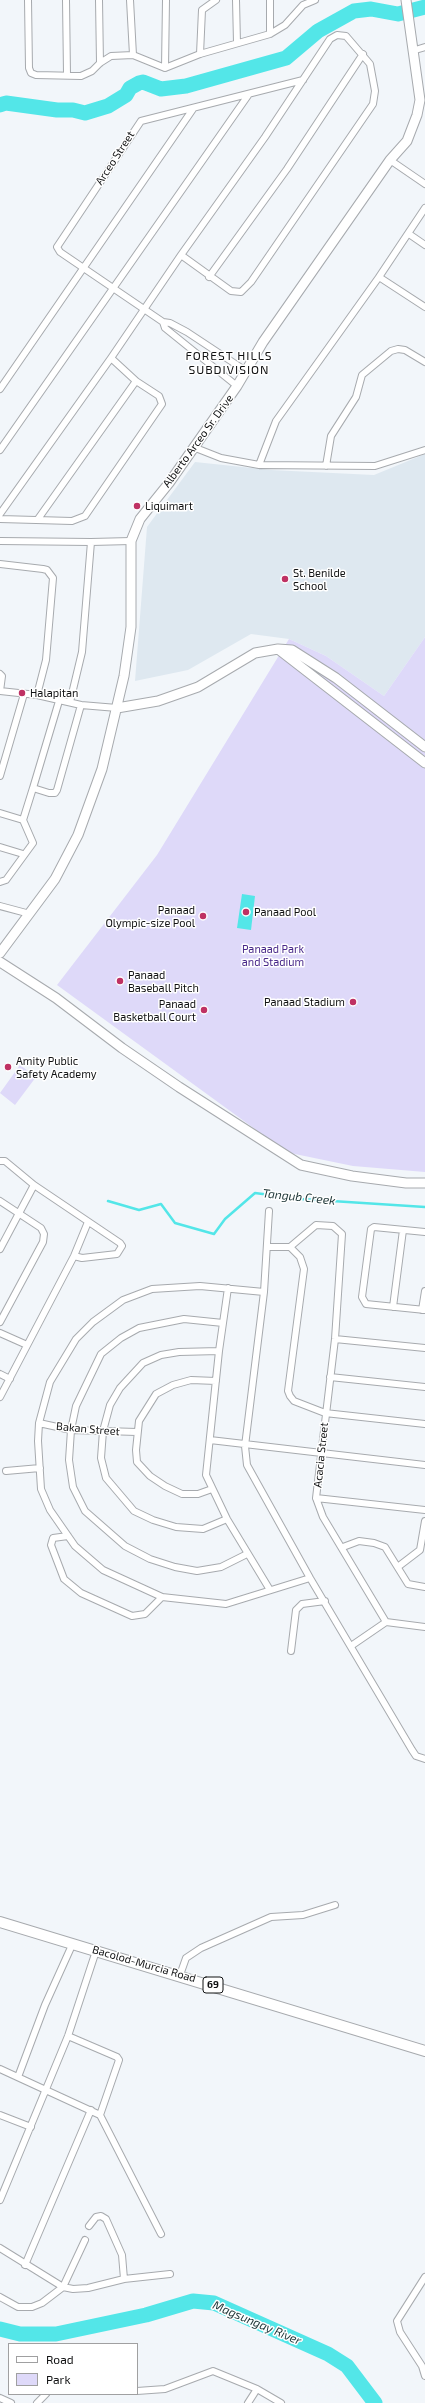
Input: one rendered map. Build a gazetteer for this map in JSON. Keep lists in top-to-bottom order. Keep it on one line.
{"streets":{"main road":["Bacolod-Murcia Road","69"],"street":["Arceo Street","Alberto Arceo Sr. Drive","Bakan Street","Acacia Street"]},"districts":["FOREST HILLS SUBDIVISION"],"water":["Tangub Creek","Magsungay River"],"parks":["Panaad Park and Stadium"],"places":["Liquimart","St. Benilde School","Halapitan","Panaad Pool","Panaad Olympic-size Pool","Panaad Baseball Pitch","Panaad Stadium","Panaad Basketball Court","Amity Public Safety Academy"],"legend":["Road","Park"]}
